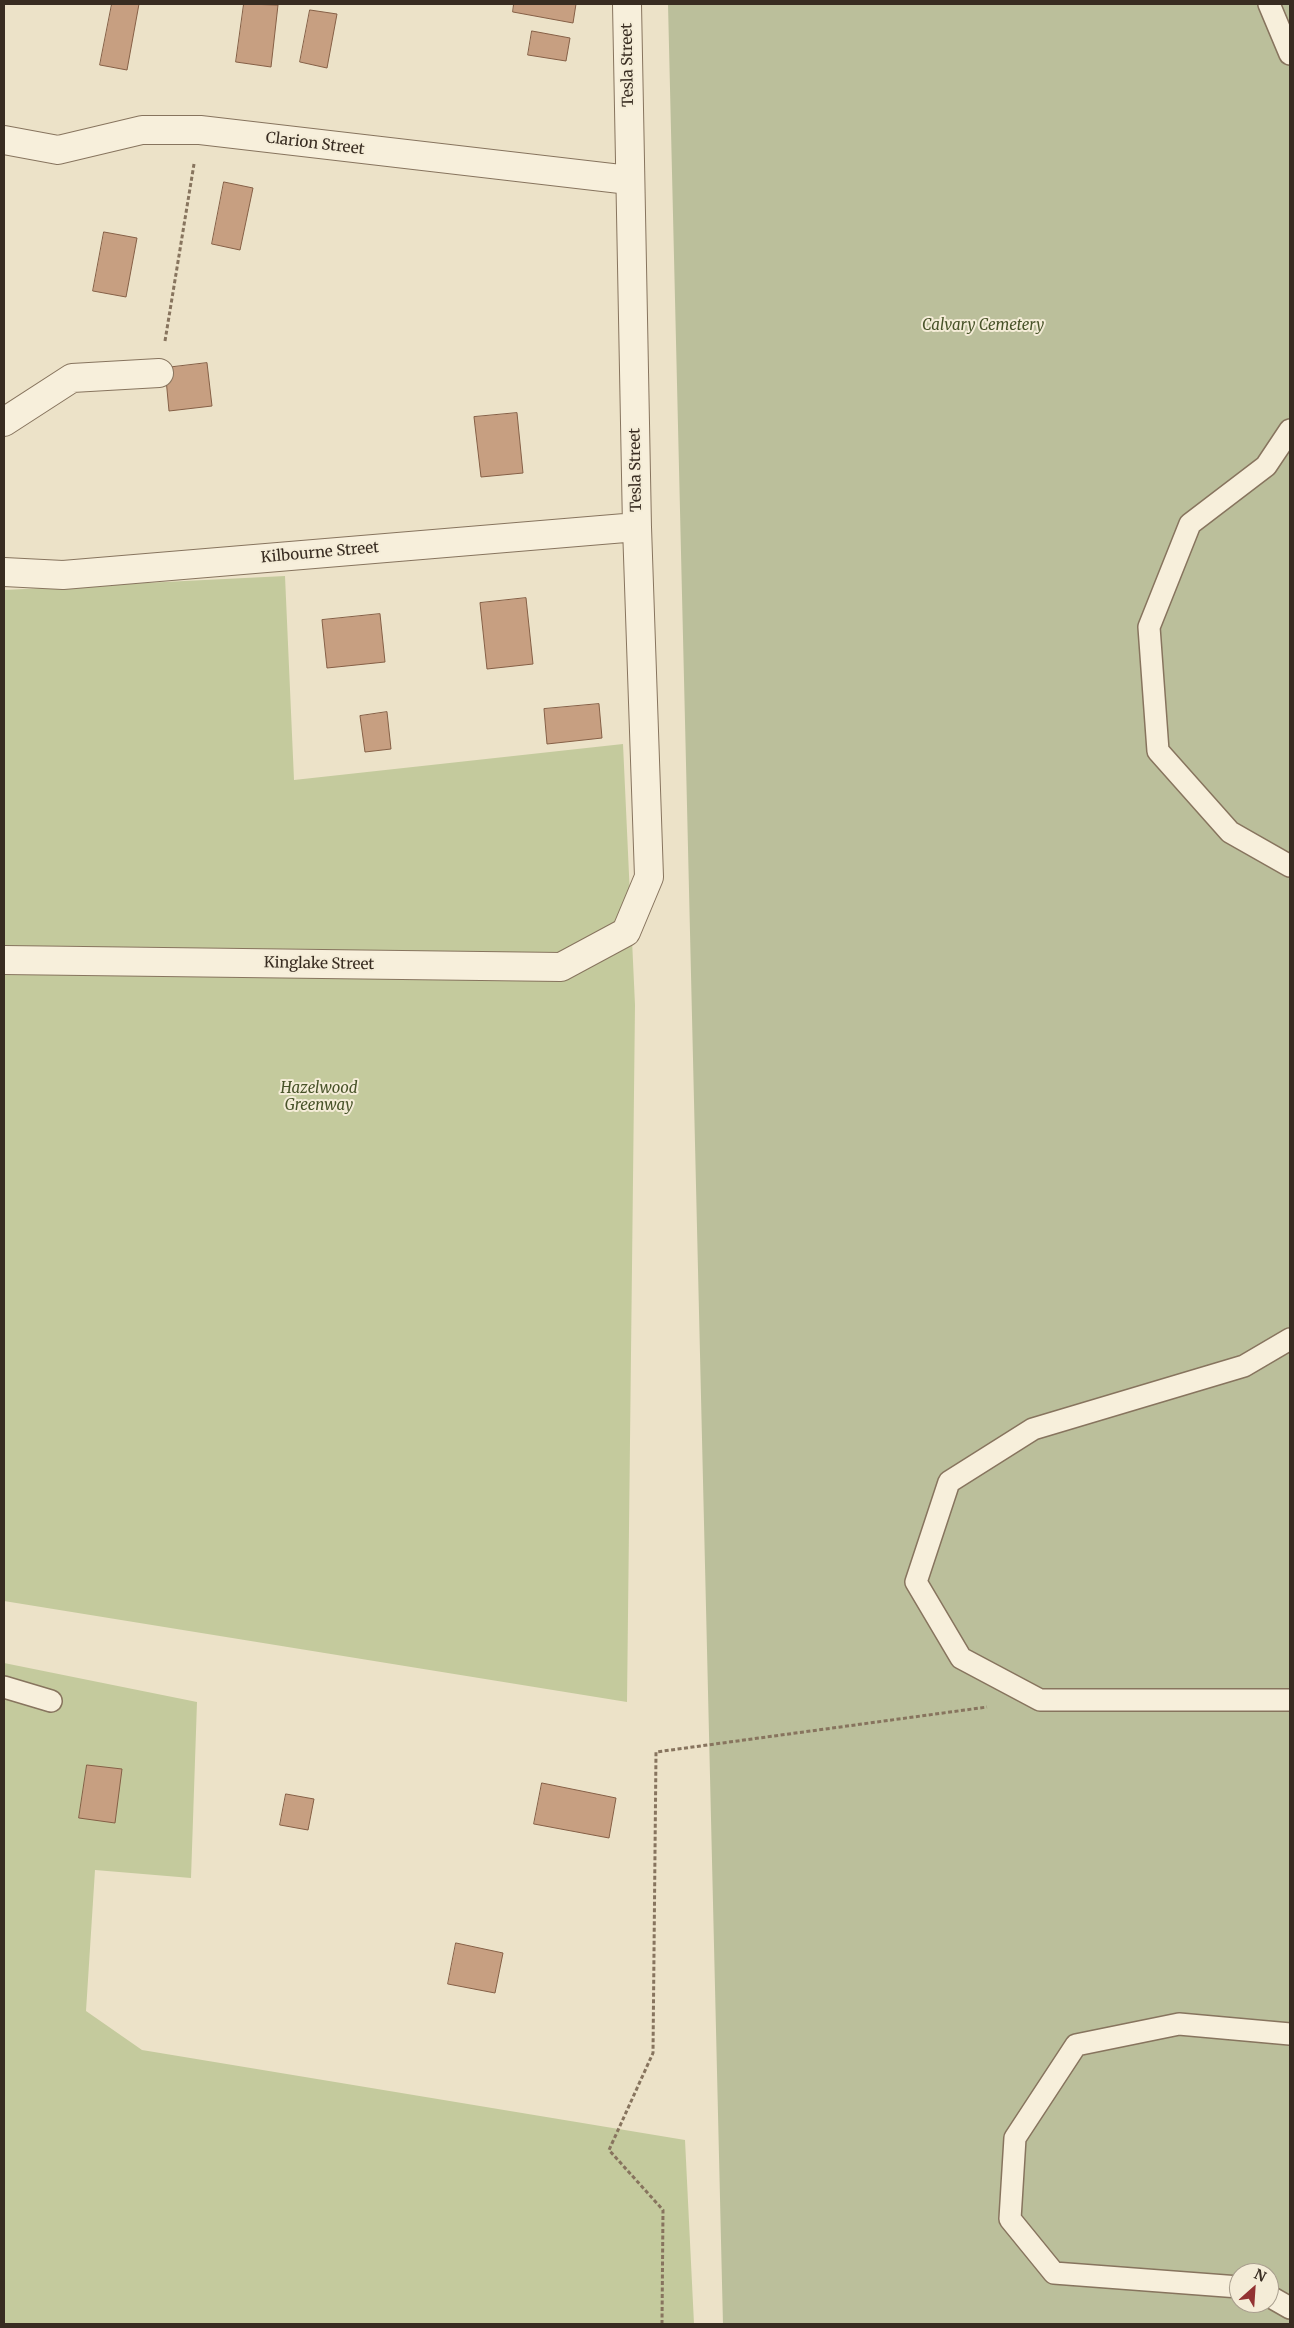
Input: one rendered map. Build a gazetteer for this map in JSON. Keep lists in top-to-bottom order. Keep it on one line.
{"streets":{"street":["Tesla Street","Clarion Street","Kilbourne Street","Kinglake Street"]},"crossings":[["Tesla Street","Clarion Street"],["Tesla Street","Kilbourne Street"],["Tesla Street","Kinglake Street"]],"parks":["Calvary Cemetery","Hazelwood Greenway"],"north":"top right"}
